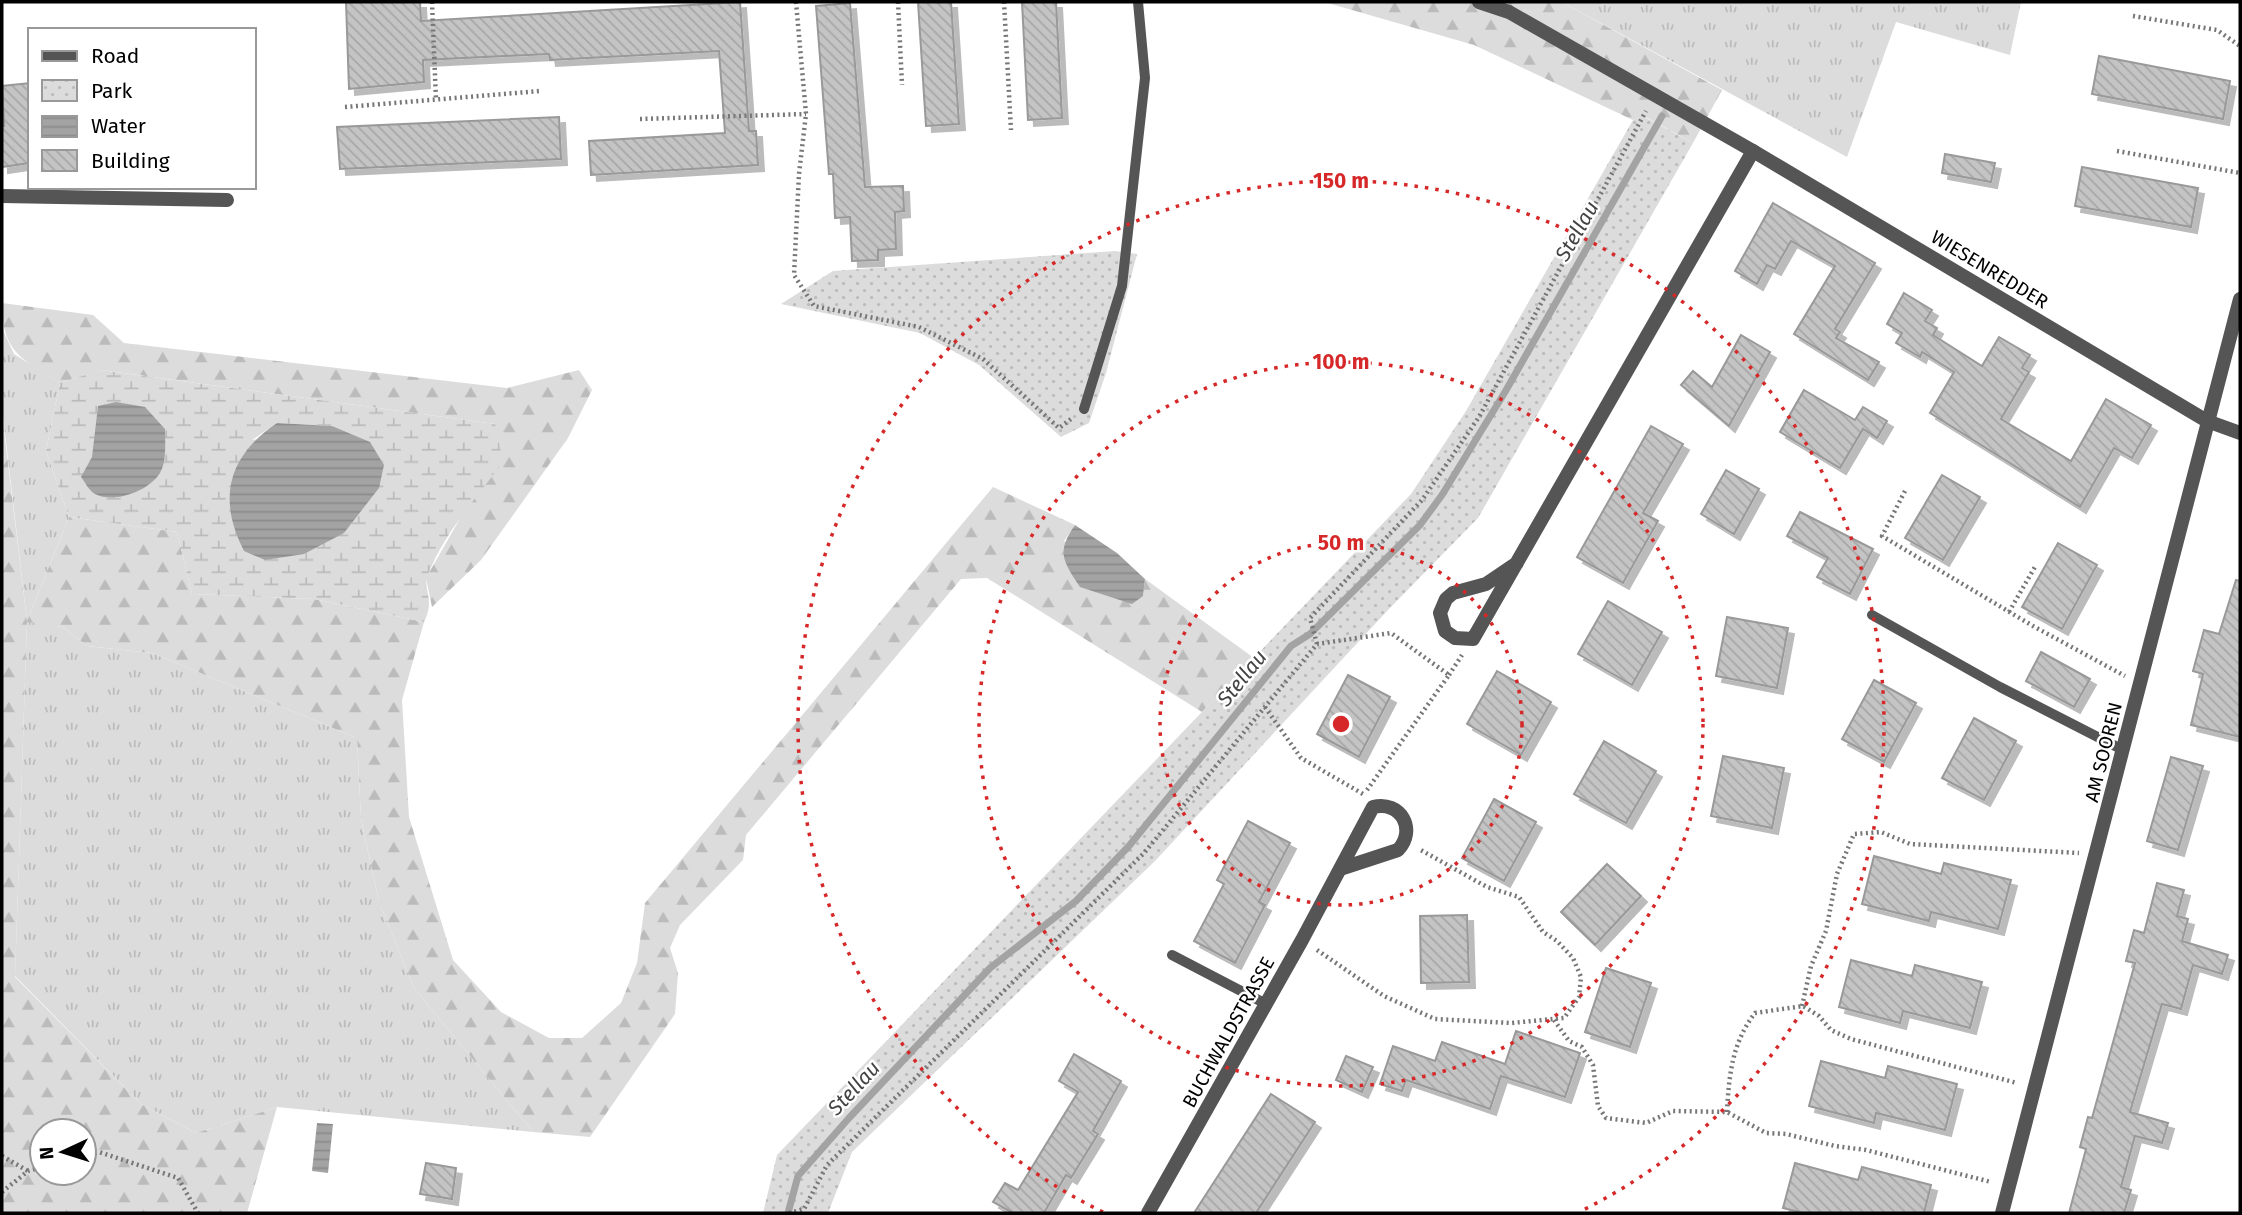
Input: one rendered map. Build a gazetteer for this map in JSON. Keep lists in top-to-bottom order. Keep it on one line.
{"streets":{"street":["WIESENREDDER","AM SOOREN","BUCHWALDSTRASSE"]},"crossings":[["WIESENREDDER","AM SOOREN"]],"water":["Stellau"],"legend":["Road","Park","Water","Building"],"north":"left","rings":["150 m","100 m","50 m"]}
